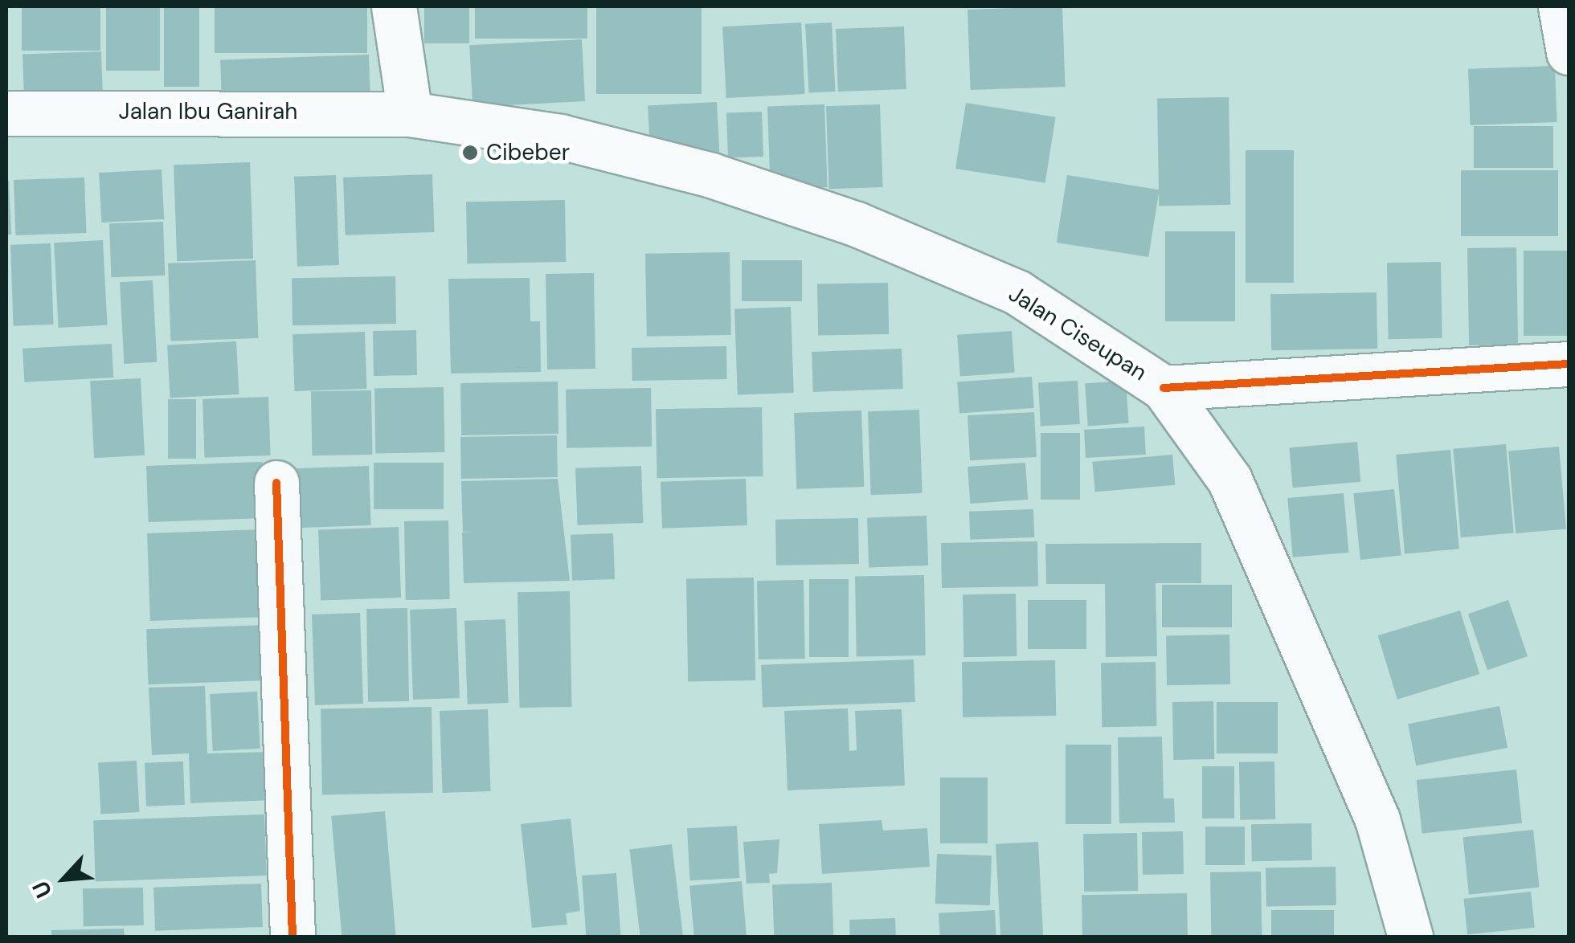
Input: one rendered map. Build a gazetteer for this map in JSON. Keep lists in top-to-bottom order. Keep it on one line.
{"streets":{"main road":["Jalan Ibu Ganirah","Jalan Ciseupan"]},"crossings":[["Jalan Ibu Ganirah","Jalan Ciseupan"]],"places":["Cibeber"],"north":"bottom left"}
